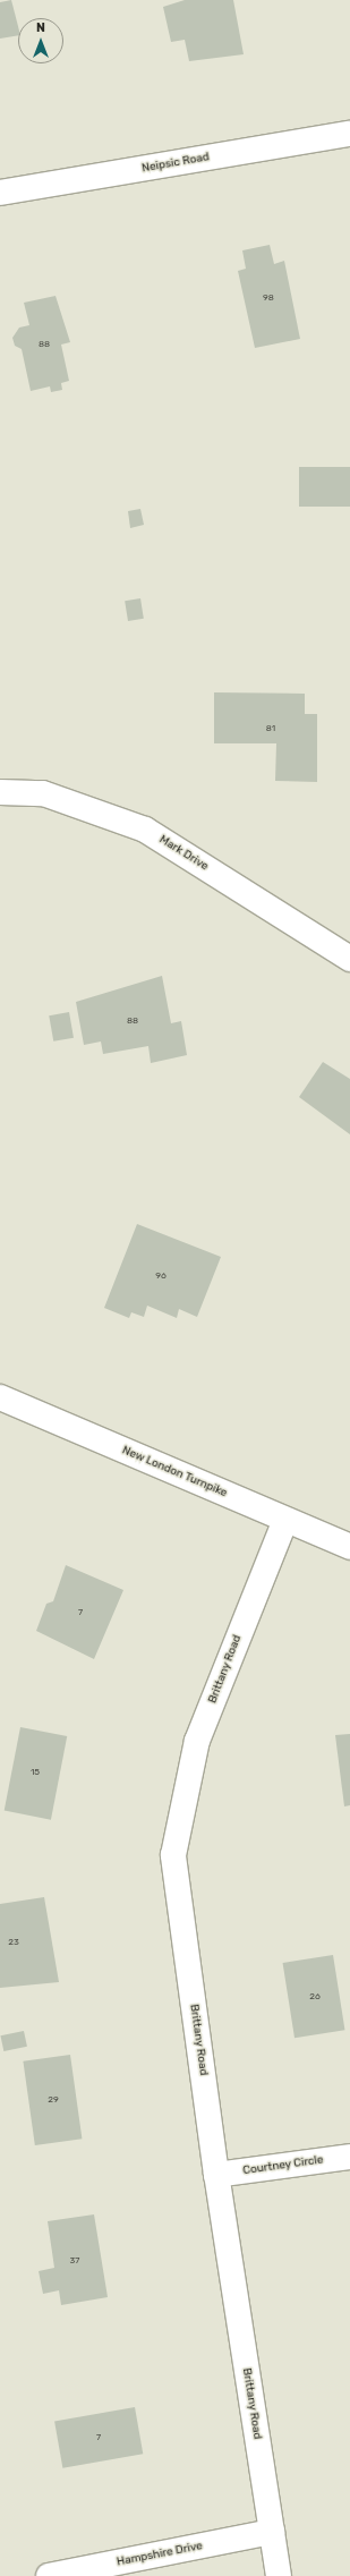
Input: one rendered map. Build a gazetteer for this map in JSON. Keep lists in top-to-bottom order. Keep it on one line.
{"streets":{"street":["Neipsic Road","Mark Drive","New London Turnpike","Brittany Road","Courtney Circle","Hampshire Drive"]},"crossings":[["New London Turnpike","Brittany Road"],["Brittany Road","Courtney Circle"],["Brittany Road","Hampshire Drive"]],"house_numbers":["98","88","81","88","96","7","15","23","26","29","37","7"],"north":"top"}
